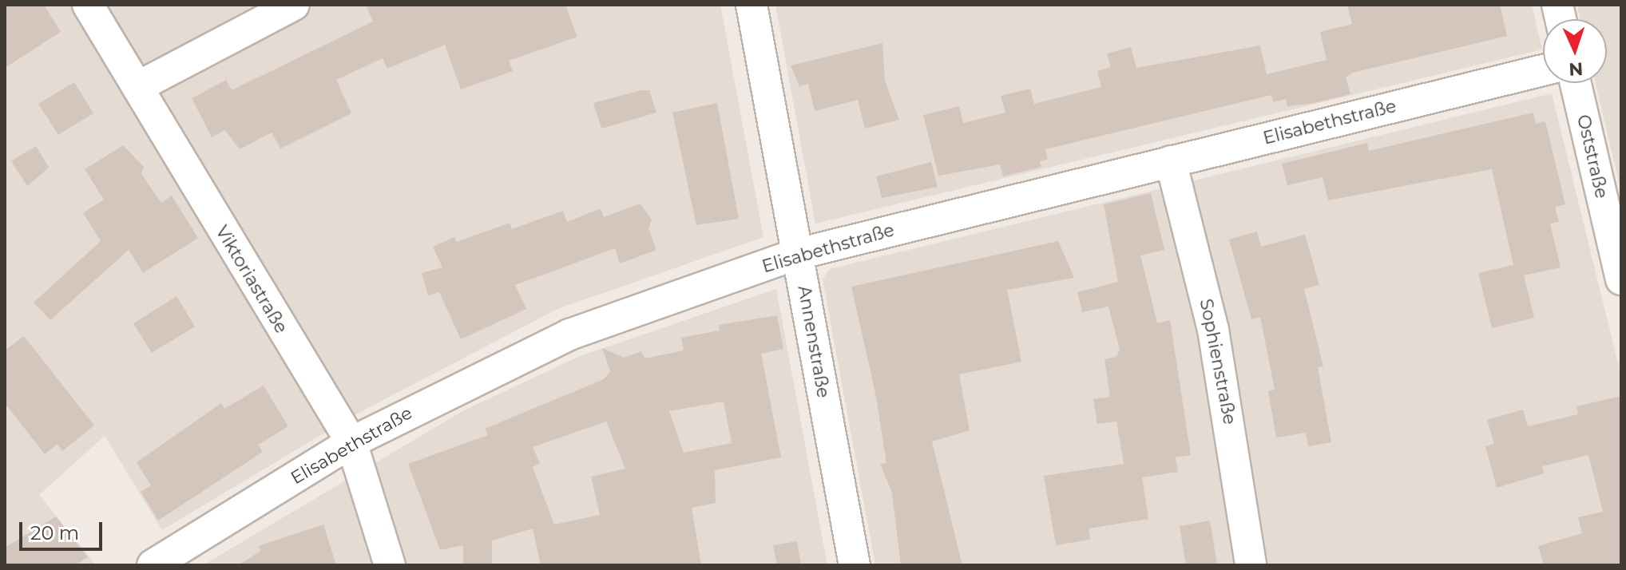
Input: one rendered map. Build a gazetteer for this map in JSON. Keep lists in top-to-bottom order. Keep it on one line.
{"streets":{"street":["Elisabethstraße","Oststraße","Viktoriastraße","Annenstraße","Sophienstraße"]},"crossings":[["Elisabethstraße","Viktoriastraße"],["Elisabethstraße","Annenstraße"],["Elisabethstraße","Sophienstraße"]],"scale_bar":"20 m","north":"bottom"}
